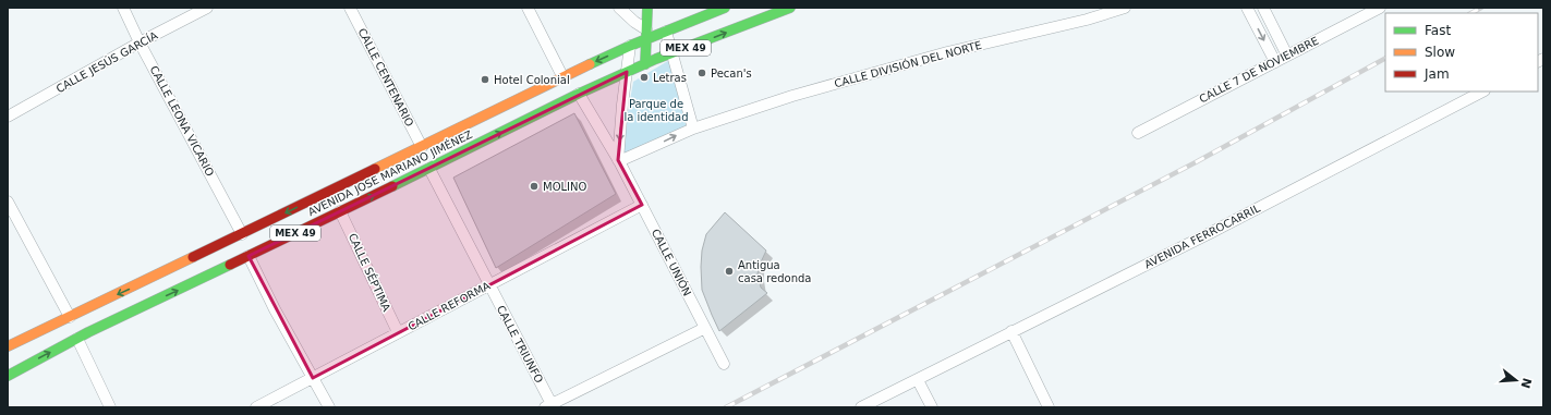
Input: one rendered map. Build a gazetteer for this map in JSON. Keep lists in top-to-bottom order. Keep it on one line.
{"streets":{"main road":["MEX 49","AVENIDA JOSE MARIANO JIMÉNEZ"],"street":["CALLE JESÚS GARCÍA","CALLE DIVISIÓN DEL NORTE","CALLE 7 DE NOVIEMBRE","CALLE CENTENARIO","CALLE LEONA VICARIO","AVENIDA FERROCARRIL","CALLE UNIÓN","CALLE SÉPTIMA","CALLE REFORMA","CALLE TRIUNFO"]},"crossings":[["CALLE JESÚS GARCÍA","CALLE LEONA VICARIO"],["CALLE CENTENARIO","AVENIDA JOSE MARIANO JIMÉNEZ"],["CALLE LEONA VICARIO","AVENIDA JOSE MARIANO JIMÉNEZ"],["AVENIDA JOSE MARIANO JIMÉNEZ","CALLE UNIÓN"],["AVENIDA JOSE MARIANO JIMÉNEZ","CALLE SÉPTIMA"],["AVENIDA JOSE MARIANO JIMÉNEZ","CALLE TRIUNFO"],["CALLE UNIÓN","CALLE REFORMA"],["CALLE SÉPTIMA","CALLE REFORMA"],["CALLE REFORMA","CALLE TRIUNFO"]],"parks":["Parque de la identidad"],"places":["Pecan's","Letras","Hotel Colonial","MOLINO","Antigua casa redonda"],"legend":["Fast","Slow","Jam"],"north":"right"}
